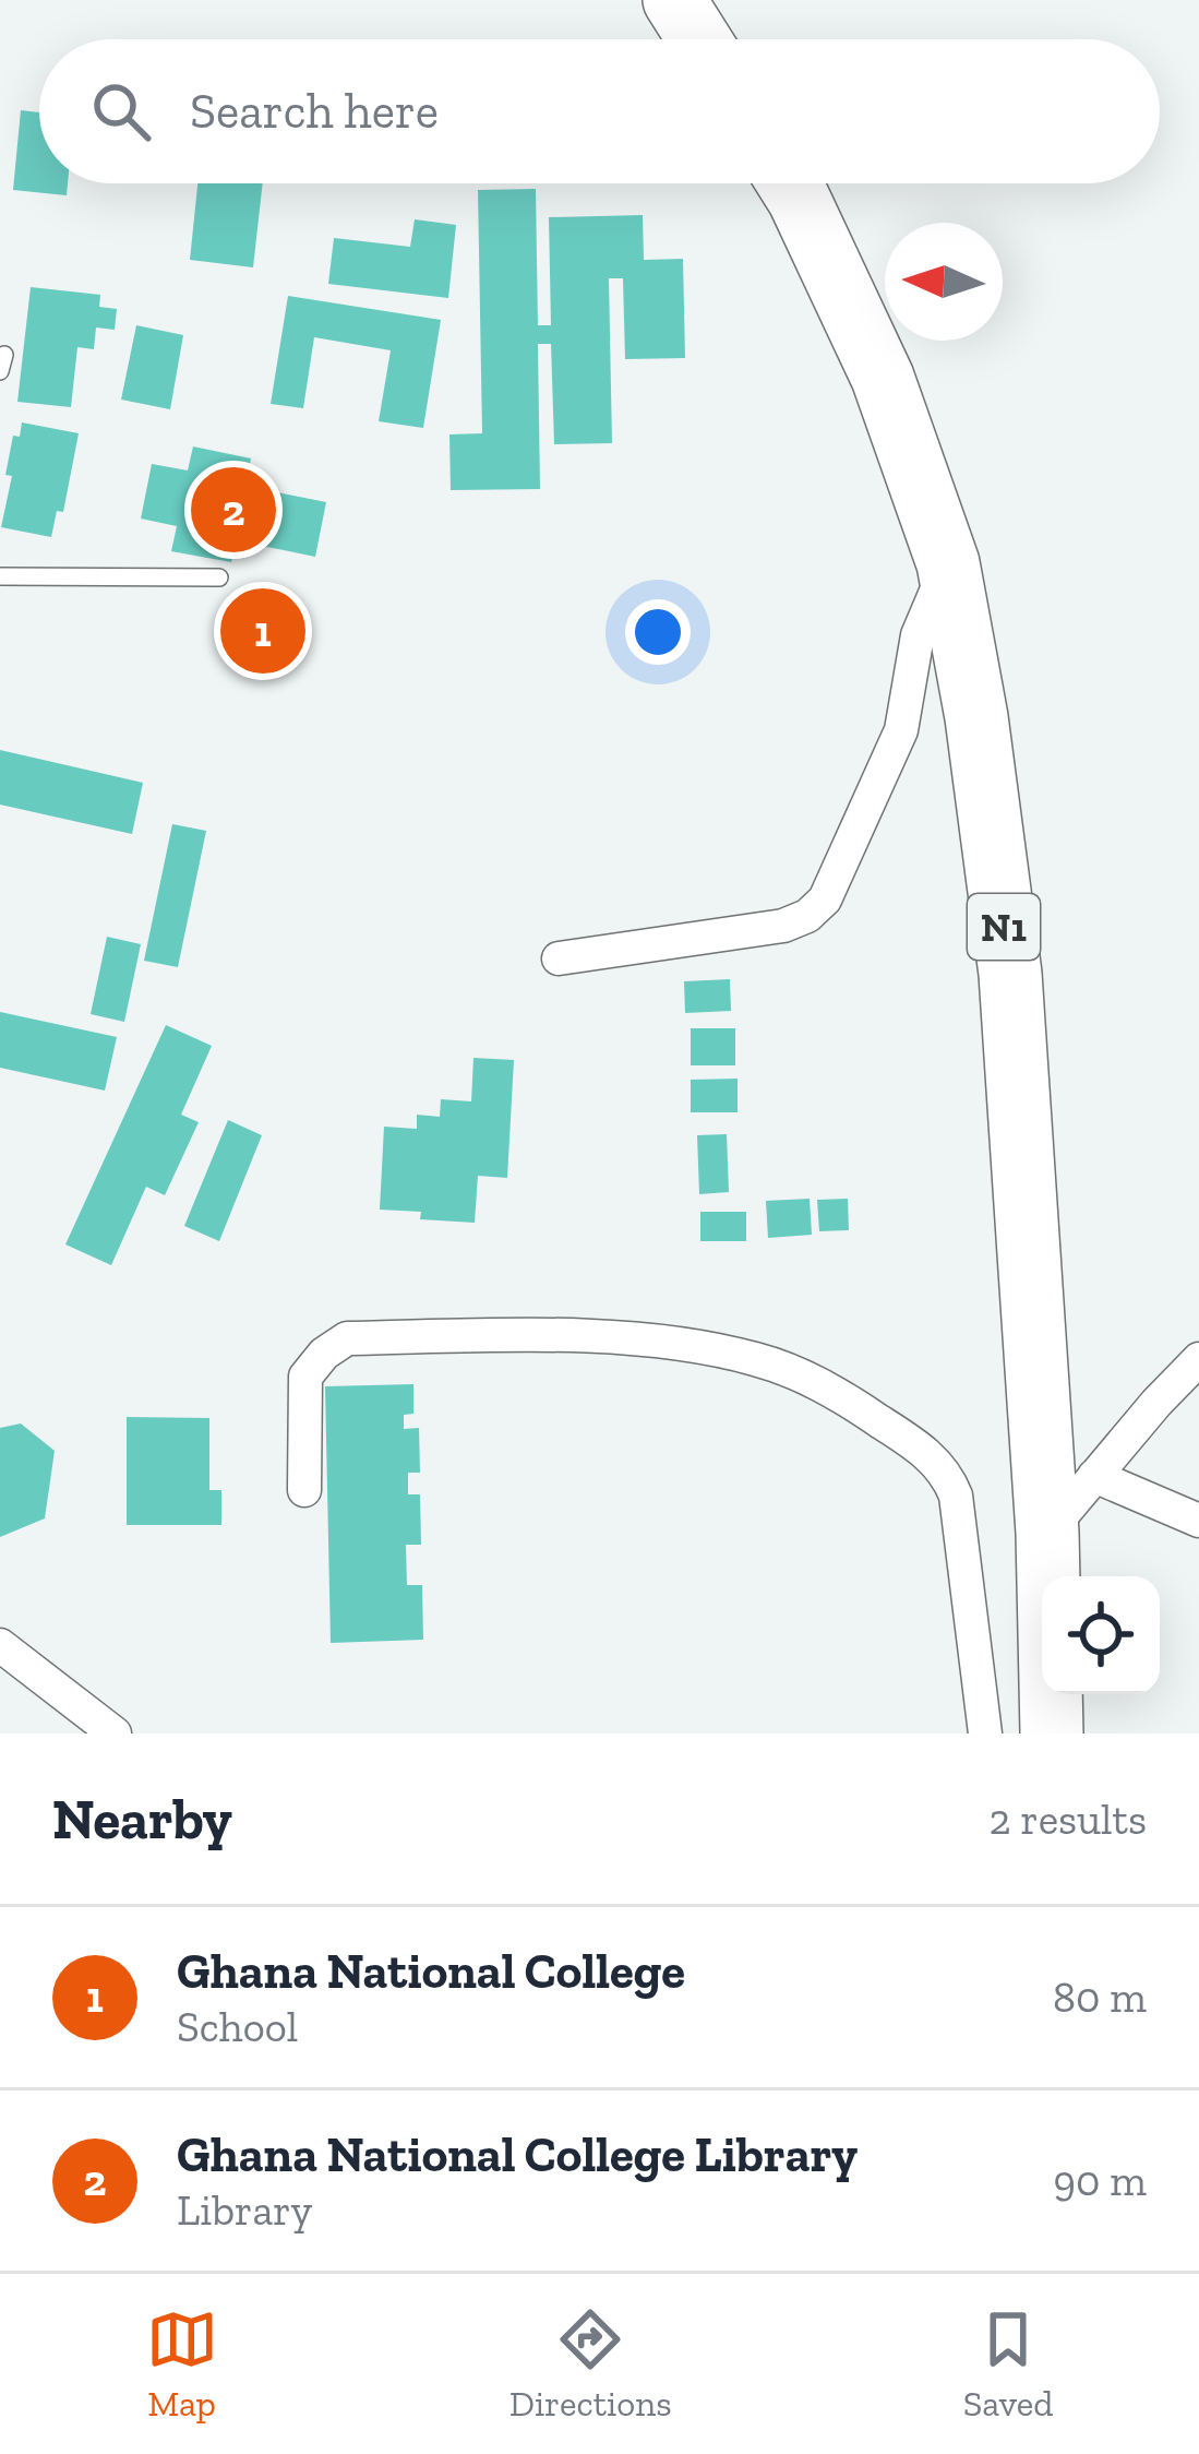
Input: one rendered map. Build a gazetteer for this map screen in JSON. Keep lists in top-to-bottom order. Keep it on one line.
{"streets":{"highway":["N1"]},"north":"left","page":{"search":"Search here","pins":["2","1"],"heading":["Nearby","2 results"],"list":[{"mark":"1","name":"Ghana National College","note":"School","value":"80 m"},{"mark":"2","name":"Ghana National College Library","note":"Library","value":"90 m"}],"nav":["Map","Directions","Saved"]}}
